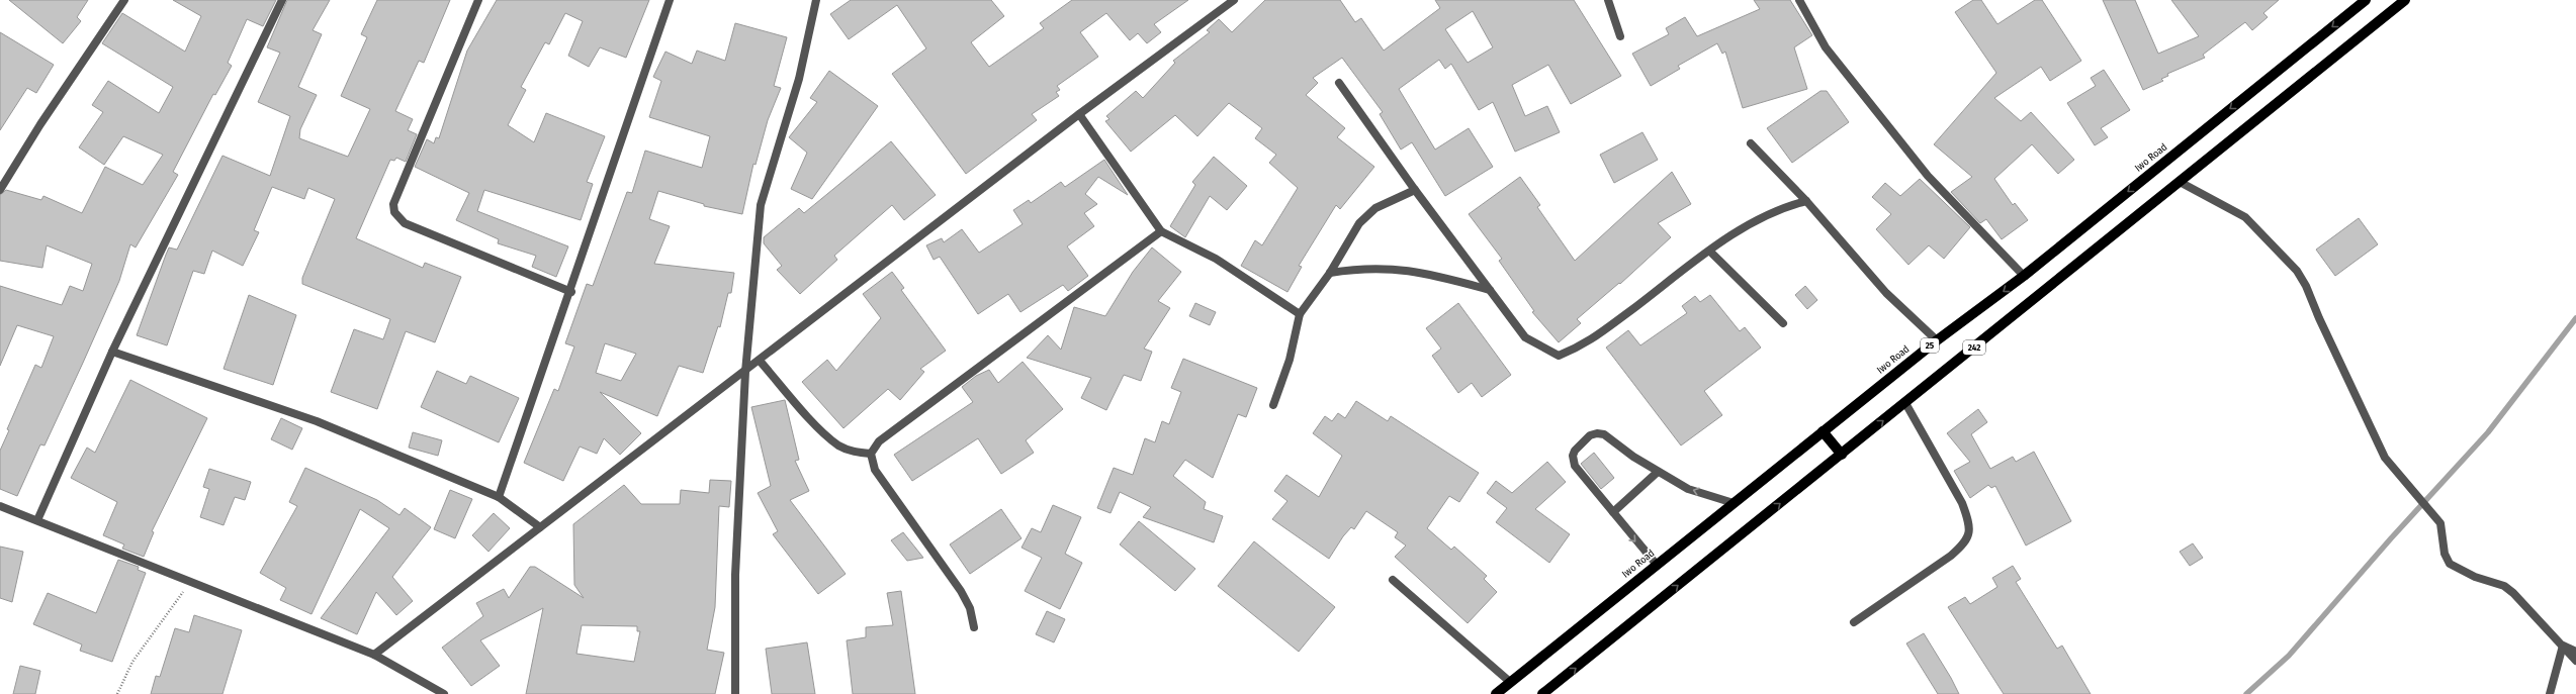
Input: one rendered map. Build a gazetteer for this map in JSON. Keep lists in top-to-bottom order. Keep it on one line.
{"streets":{"main road":["Iwo Road","25","242"]}}
